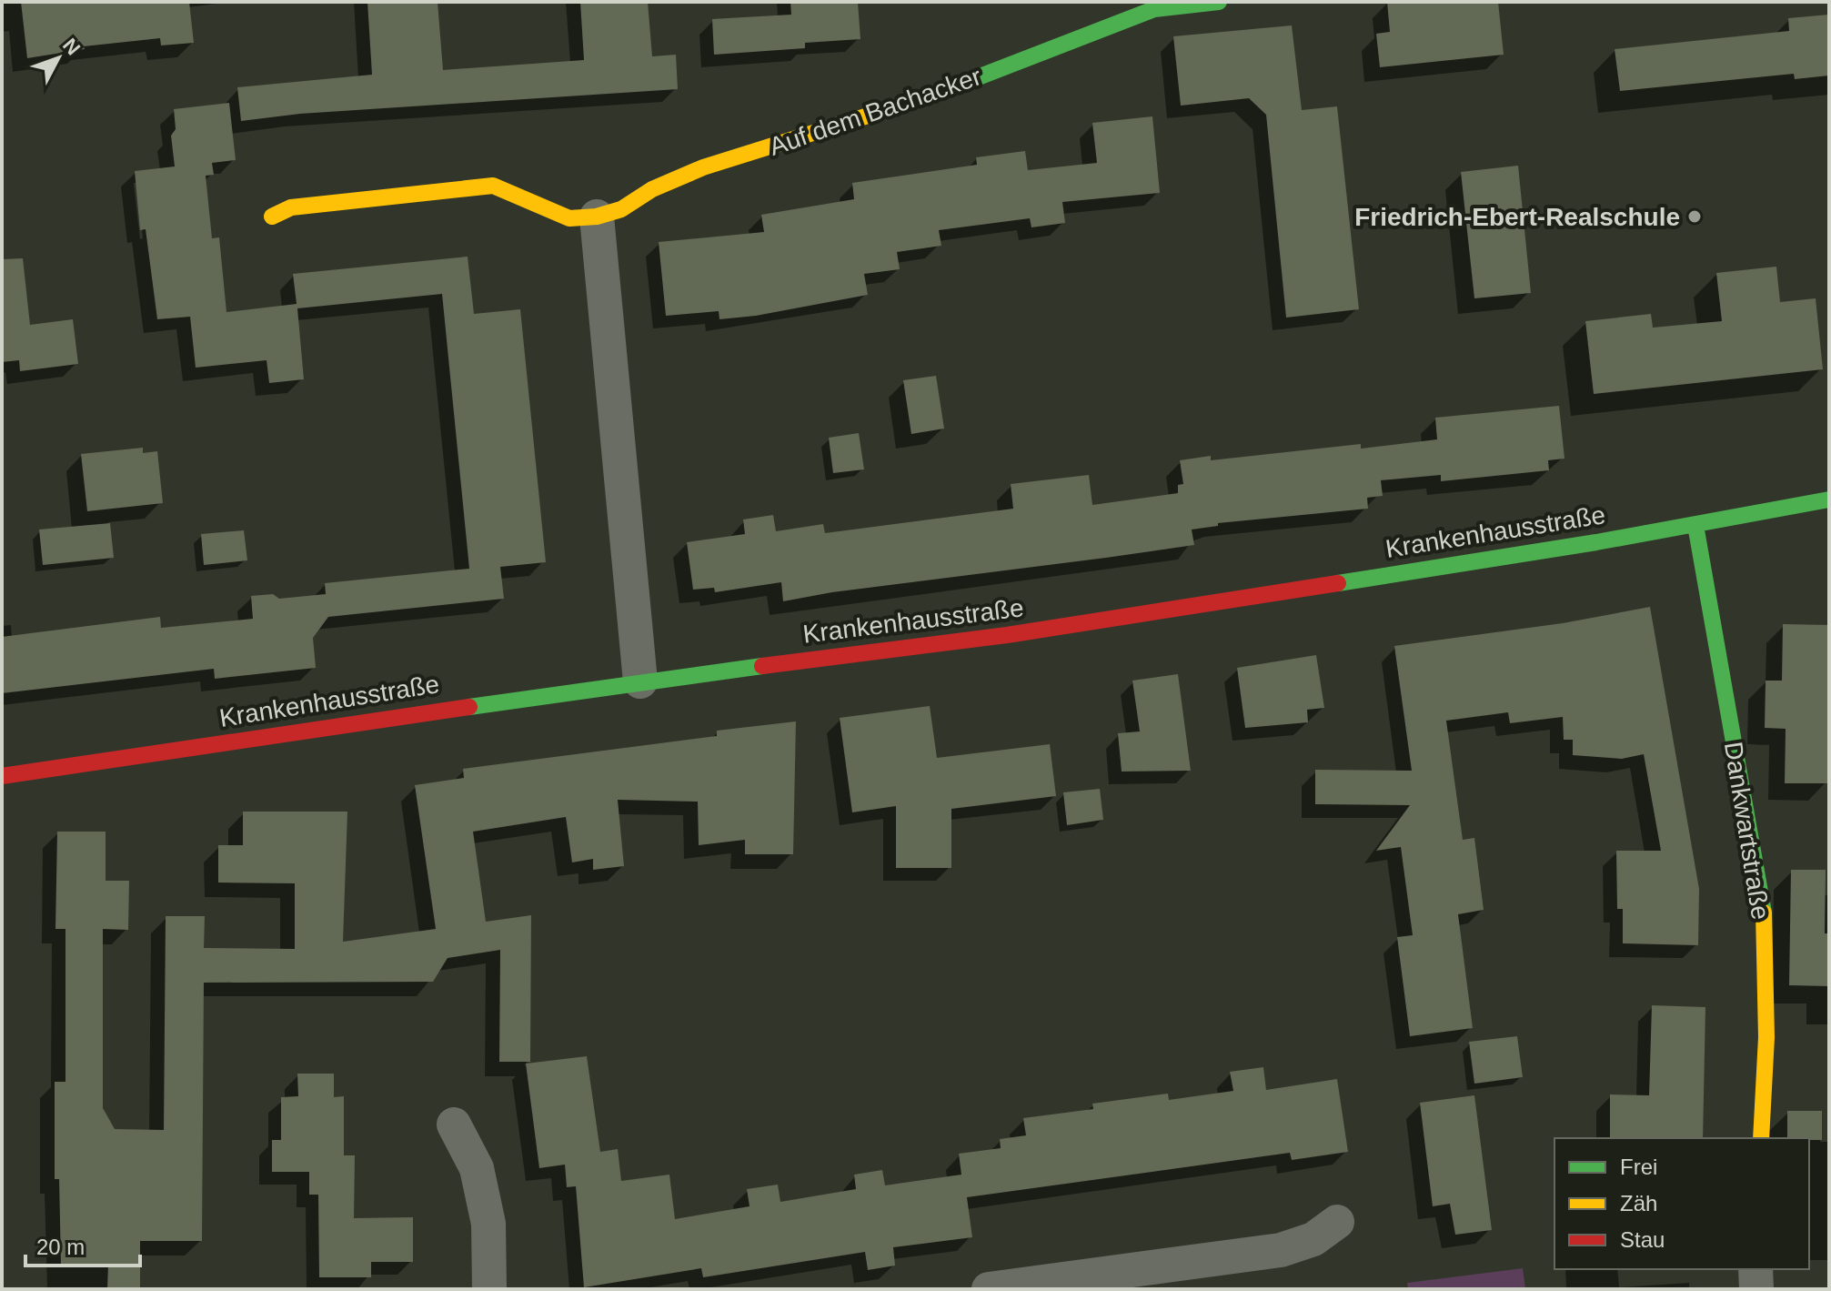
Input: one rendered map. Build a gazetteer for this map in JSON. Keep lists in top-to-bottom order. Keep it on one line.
{"streets":{"street":["Auf dem Bachacker","Krankenhausstraße","Dankwartstraße"]},"crossings":[["Krankenhausstraße","Dankwartstraße"]],"places":["Friedrich-Ebert-Realschule"],"legend":["Frei","Zäh","Stau"],"scale_bar":"20 m","north":"top right"}
